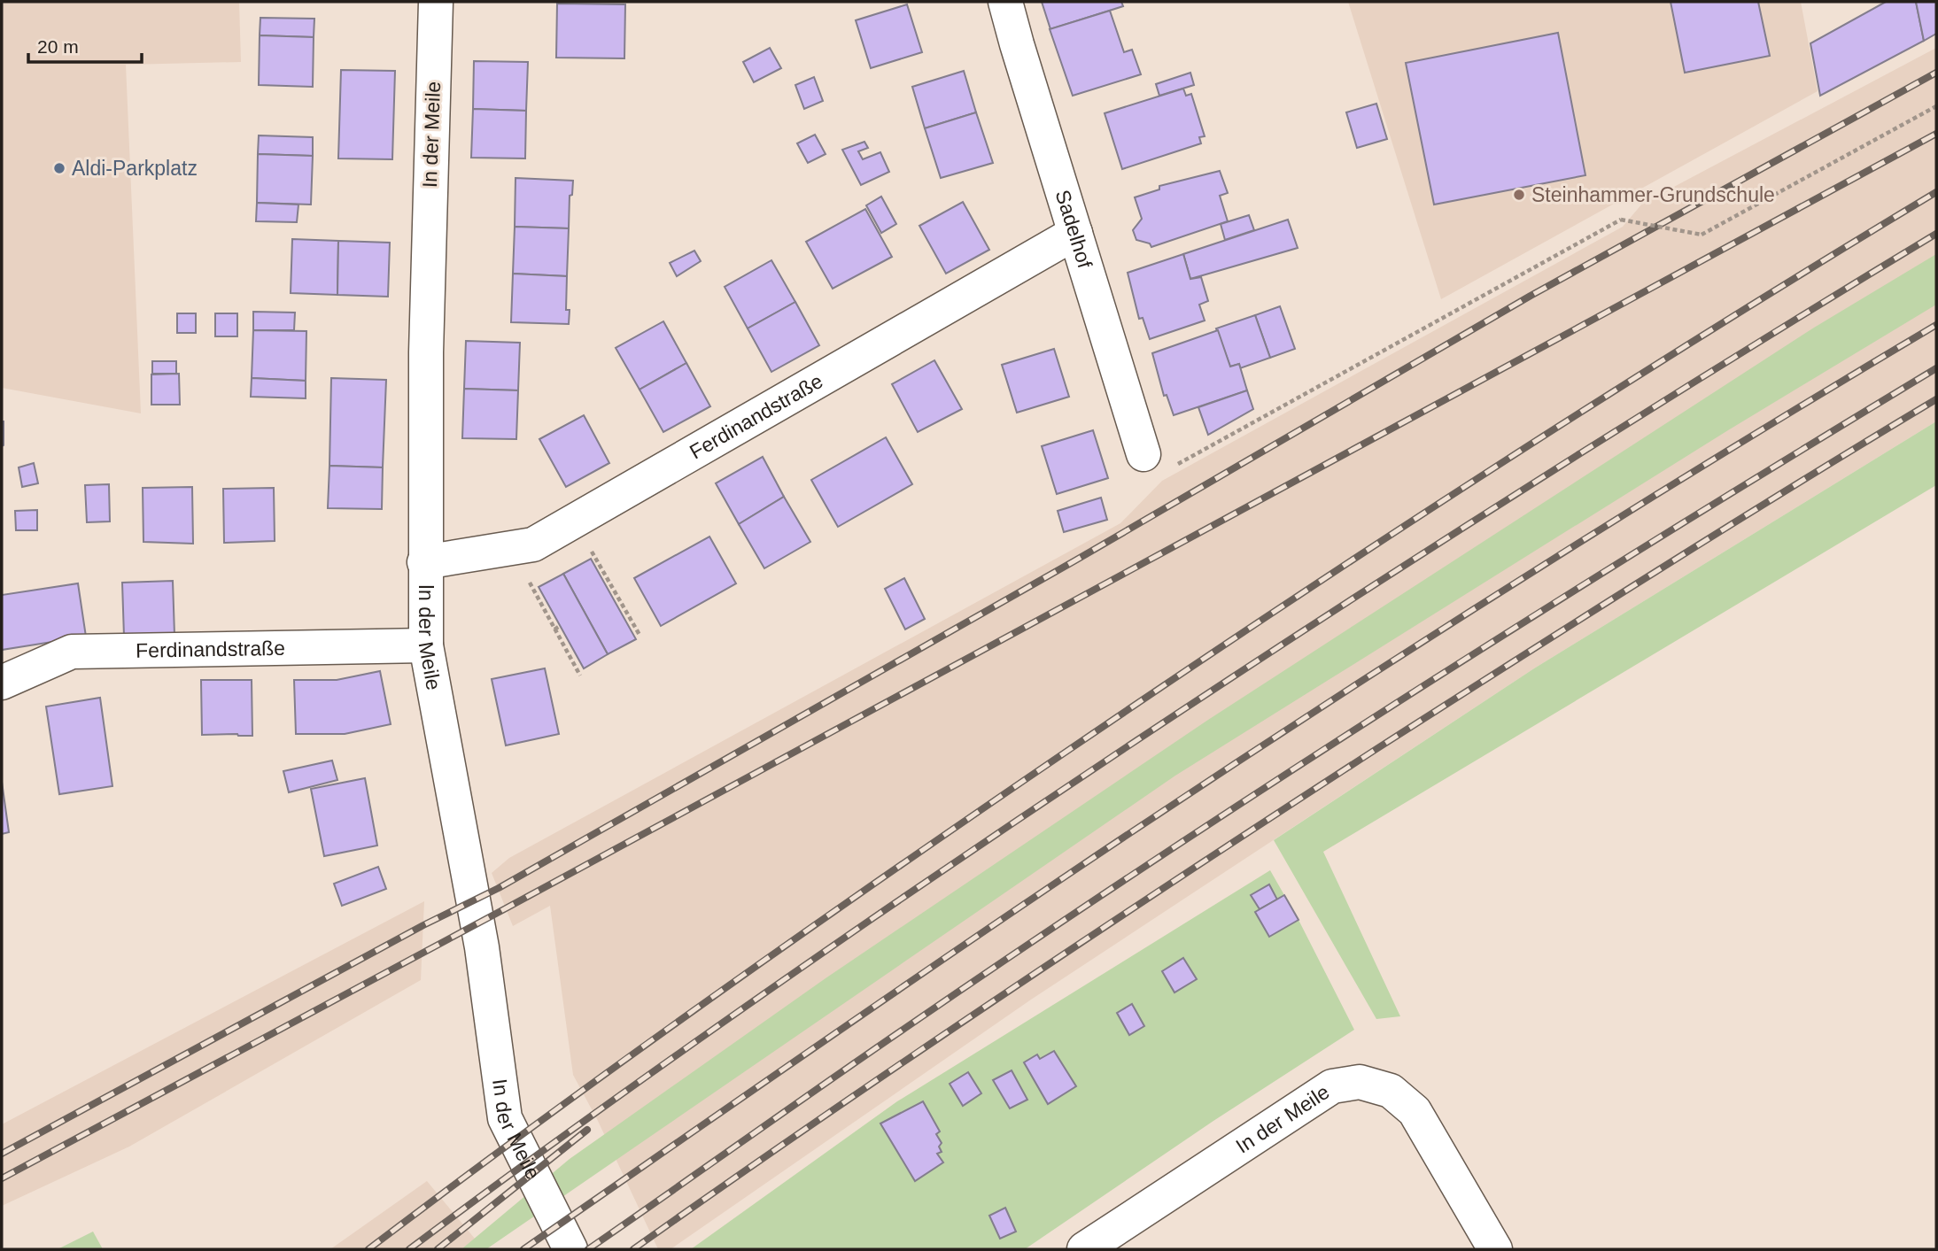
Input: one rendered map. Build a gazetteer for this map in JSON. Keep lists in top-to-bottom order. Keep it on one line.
{"streets":{"street":["In der Meile","Sadelhof","Ferdinandstraße"]},"crossings":[["In der Meile","Ferdinandstraße"],["Sadelhof","Ferdinandstraße"]],"places":["Aldi-Parkplatz","Steinhammer-Grundschule"],"scale_bar":"20 m"}
